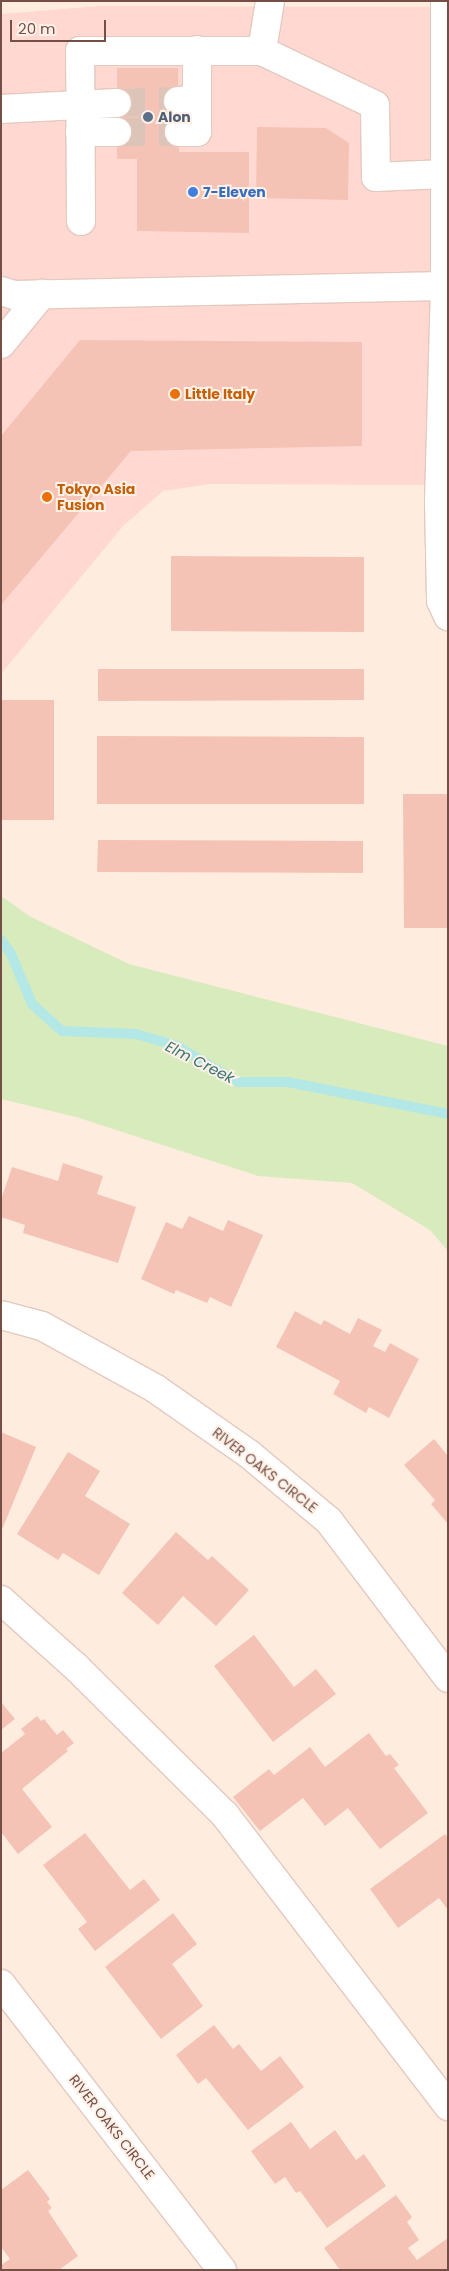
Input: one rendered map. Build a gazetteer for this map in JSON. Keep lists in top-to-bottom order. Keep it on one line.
{"streets":{"street":["RIVER OAKS CIRCLE"]},"water":["Elm Creek"],"places":["Alon","7-Eleven","Little Italy","Tokyo Asia Fusion"],"scale_bar":"20 m"}
